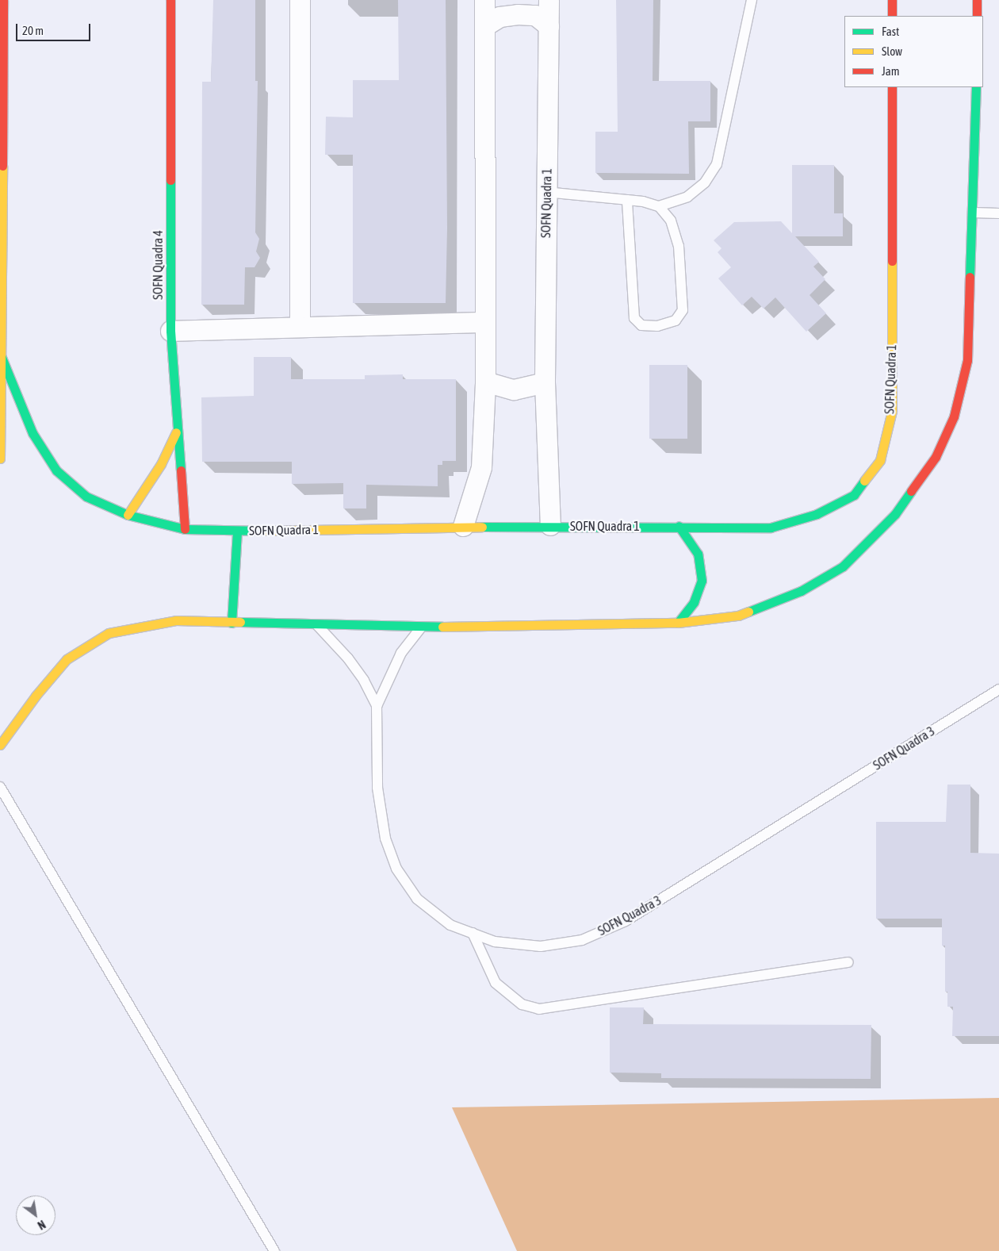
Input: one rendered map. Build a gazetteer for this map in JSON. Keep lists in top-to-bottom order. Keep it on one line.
{"streets":{"main road":["SOFN Quadra 1","SOFN Quadra 4"],"lane":["SOFN Quadra 3"]},"crossings":[["SOFN Quadra 1","SOFN Quadra 4"]],"legend":["Fast","Slow","Jam"],"scale_bar":"20 m","north":"bottom right"}
